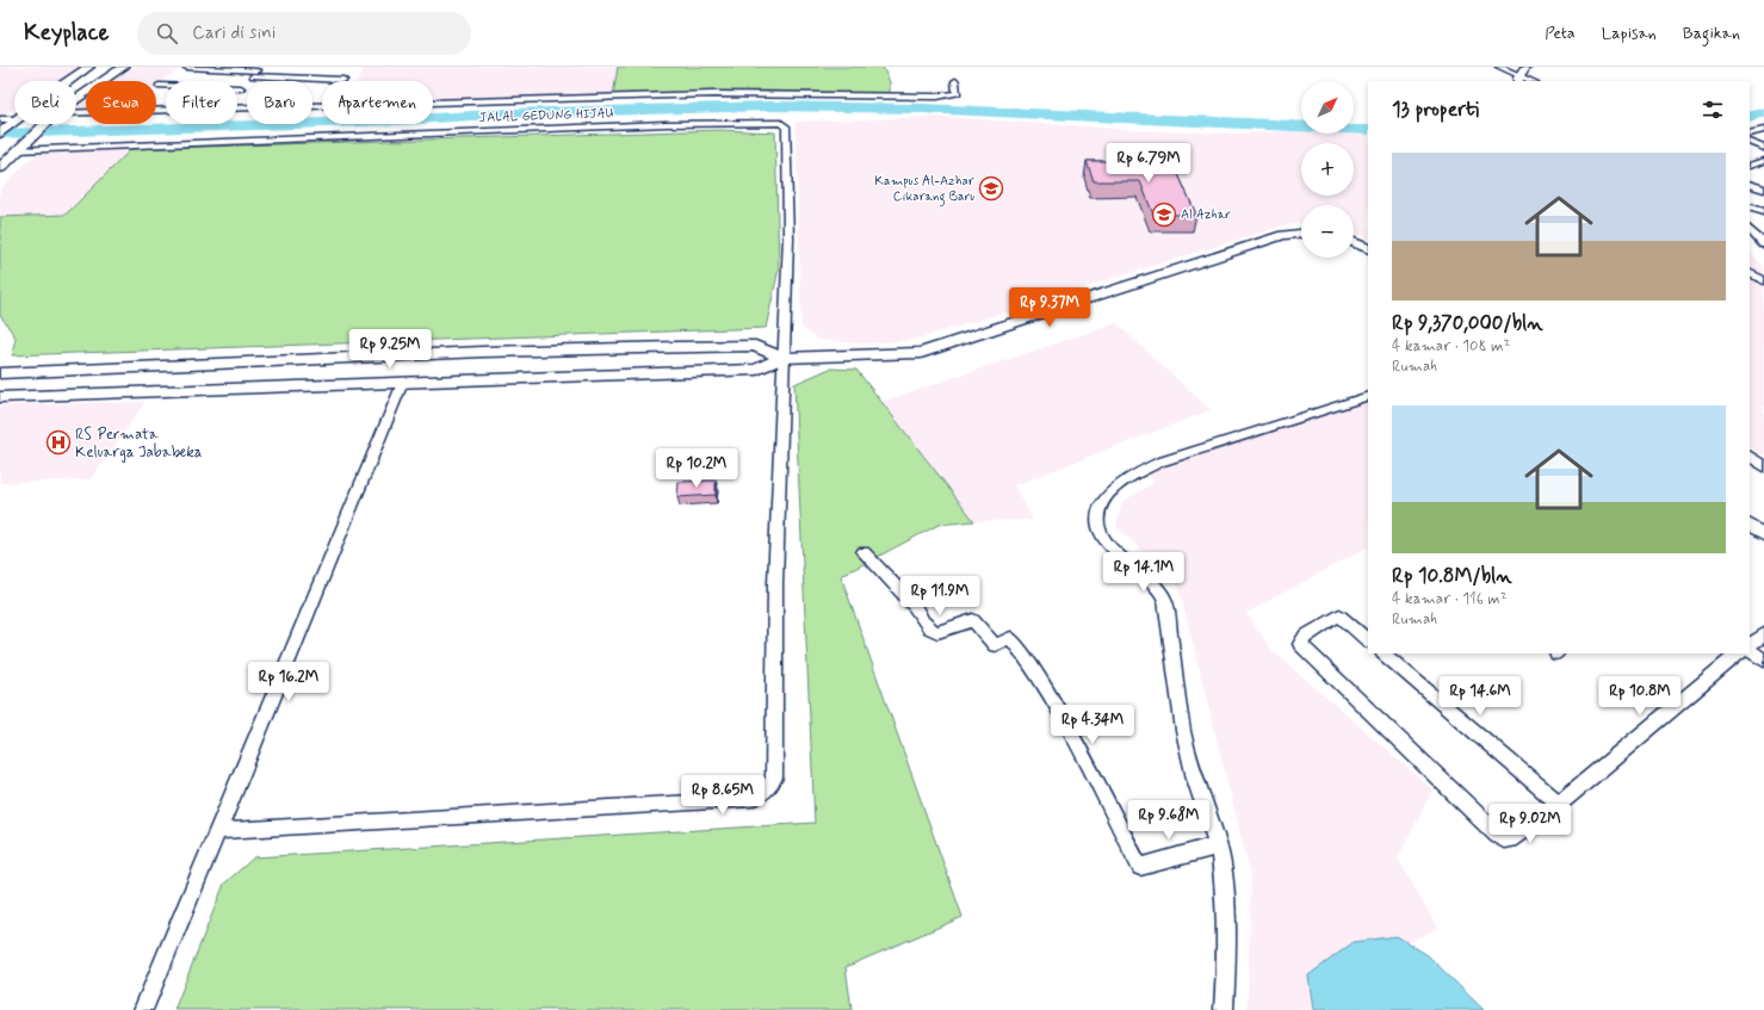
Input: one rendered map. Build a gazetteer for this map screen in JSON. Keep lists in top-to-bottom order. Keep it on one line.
{"streets":{"street":["JALAL GEDUNG HIJAU"]},"places":{"school or university":["Kampus Al-Azhar Cikarang Baru","Al Azhar"],"hospital":["RS Permata Keluarga Jababeka"]},"north":"top right","page":{"header":"Keyplace","search":"Cari di sini","nav":["Peta","Lapisan","Bagikan"],"map_buttons":["+","−"],"chip":["Beli","Sewa","Filter","Baru","Apartemen"],"heading":"13 properti","list":[{"name":"Rp 9,370,000/bln","note":"4 kamar · 108 m² · Rumah"},{"name":"Rp 10.8M/bln","note":"4 kamar · 116 m² · Rumah"}],"price":["Rp 6.79M","Rp 9.37M","Rp 9.25M","Rp 10.2M","Rp 14.1M","Rp 11.9M","Rp 16.2M","Rp 14.6M","Rp 10.8M","Rp 4.34M","Rp 8.65M","Rp 9.68M","Rp 9.02M"]}}
